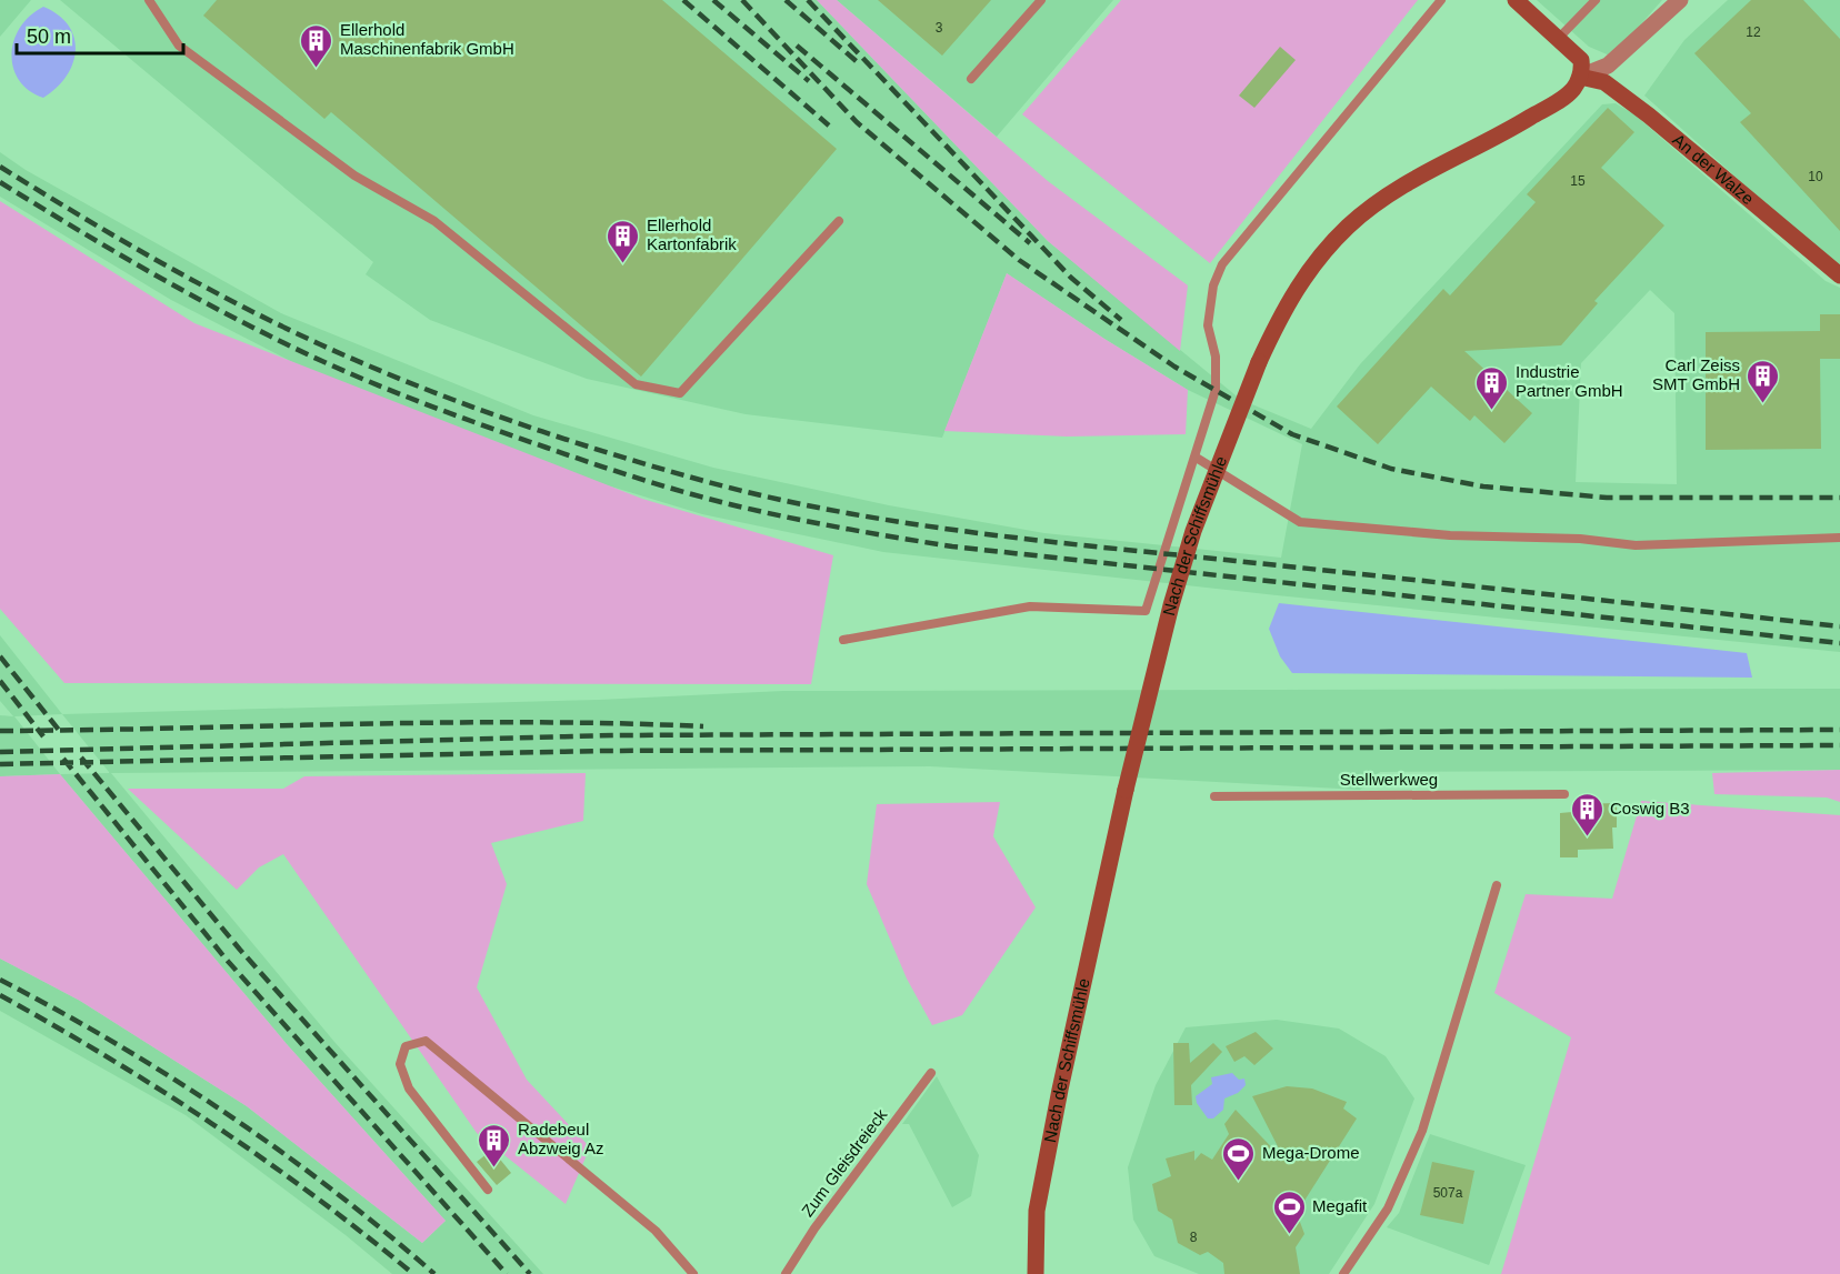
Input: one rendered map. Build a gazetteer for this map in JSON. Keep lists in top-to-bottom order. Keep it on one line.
{"streets":{"street":["An der Walze","Nach der Schiffsmühle"],"lane":["Stellwerkweg","Zum Gleisdreieck"]},"crossings":[["An der Walze","Nach der Schiffsmühle"]],"places":{"building":["Ellerhold Maschinenfabrik GmbH","Ellerhold Kartonfabrik","Carl Zeiss SMT GmbH","Industrie Partner GmbH","Coswig B3","Radebeul Abzweig Az"],"sports":["Mega-Drome","Megafit"]},"house_numbers":["3","12","10","15","507a","8"],"scale_bar":"50 m"}
